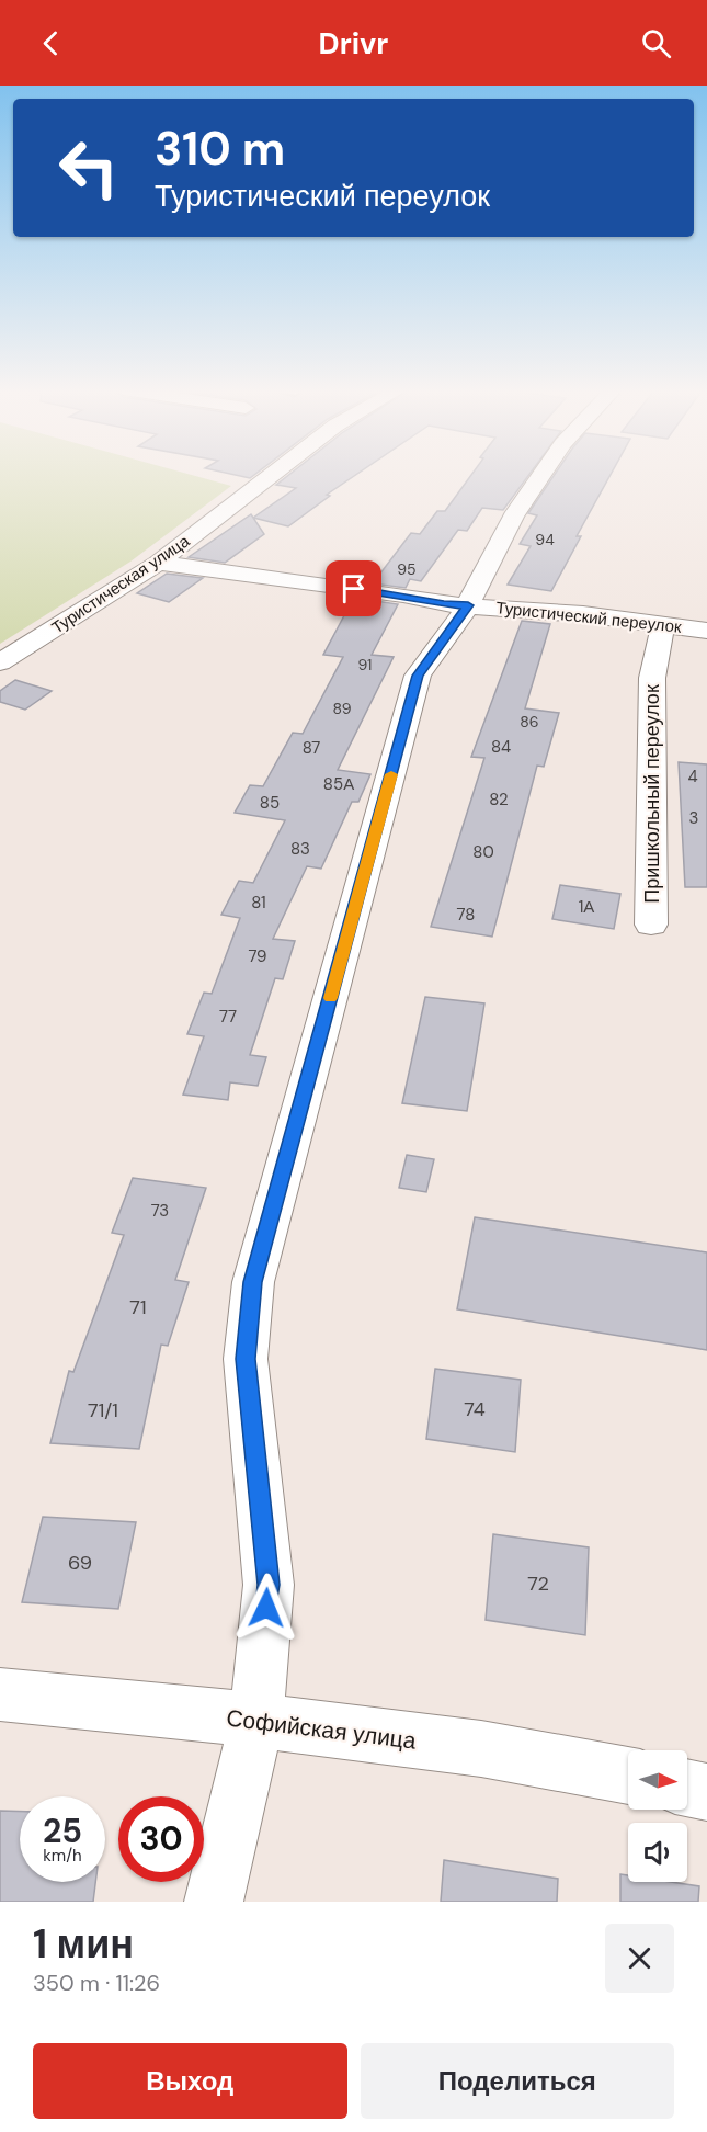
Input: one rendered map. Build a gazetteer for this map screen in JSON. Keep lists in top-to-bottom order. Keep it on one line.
{"streets":{"street":["Туристическая улица","Туристический переулок","Пришкольный переулок","Софийская улица"]},"crossings":[["Туристическая улица","Туристический переулок"],["Туристический переулок","Пришкольный переулок"]],"house_numbers":["94","95","91","89","86","84","87","4","85А","82","85","3","83","80","81","1А","78","79","77","73","71","74","71/1","69","72"],"north":"right","page":{"header":"Drivr","turn":["310 m","Туристический переулок"],"speed":"25 km/h","limit":"30","heading":["1 мин","350 m · 11:26"],"buttons":["Выход","Поделиться"]}}
